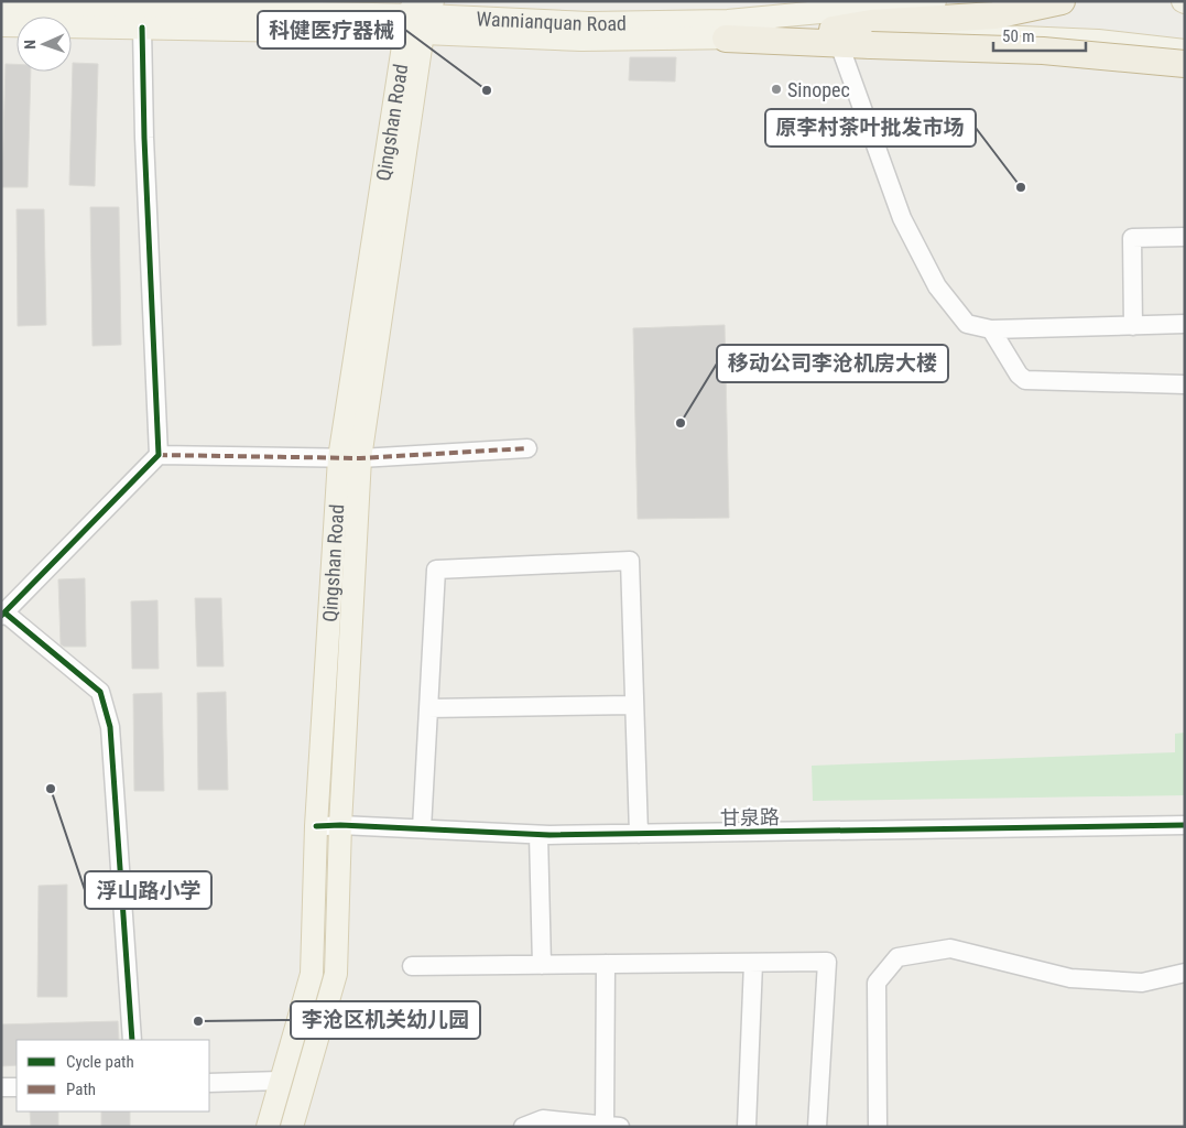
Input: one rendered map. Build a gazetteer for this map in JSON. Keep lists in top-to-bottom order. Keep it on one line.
{"streets":{"main road":["Wannianquan Road","Qingshan Road"],"street":["甘泉路"]},"crossings":[["Wannianquan Road","Qingshan Road"],["Qingshan Road","甘泉路"]],"places":["Sinopec","科健医疗器械","原李村茶叶批发市场","移动公司李沧机房大楼","浮山路小学","李沧区机关幼儿园"],"legend":["Cycle path","Path"],"scale_bar":"50 m","north":"left"}
